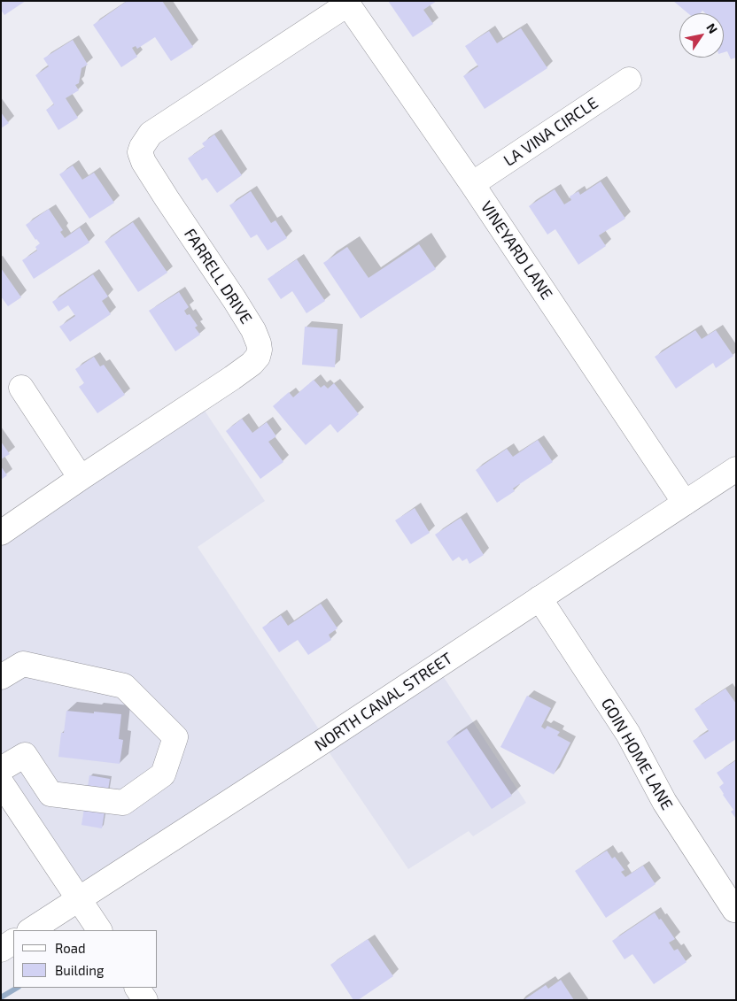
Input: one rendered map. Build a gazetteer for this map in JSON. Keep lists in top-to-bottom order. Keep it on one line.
{"streets":{"street":["LA VINA CIRCLE","VINEYARD LANE","FARRELL DRIVE","NORTH CANAL STREET","GOIN HOME LANE"]},"crossings":[["LA VINA CIRCLE","VINEYARD LANE"],["VINEYARD LANE","FARRELL DRIVE"],["VINEYARD LANE","NORTH CANAL STREET"],["NORTH CANAL STREET","GOIN HOME LANE"]],"legend":["Road","Building"],"north":"top right"}
